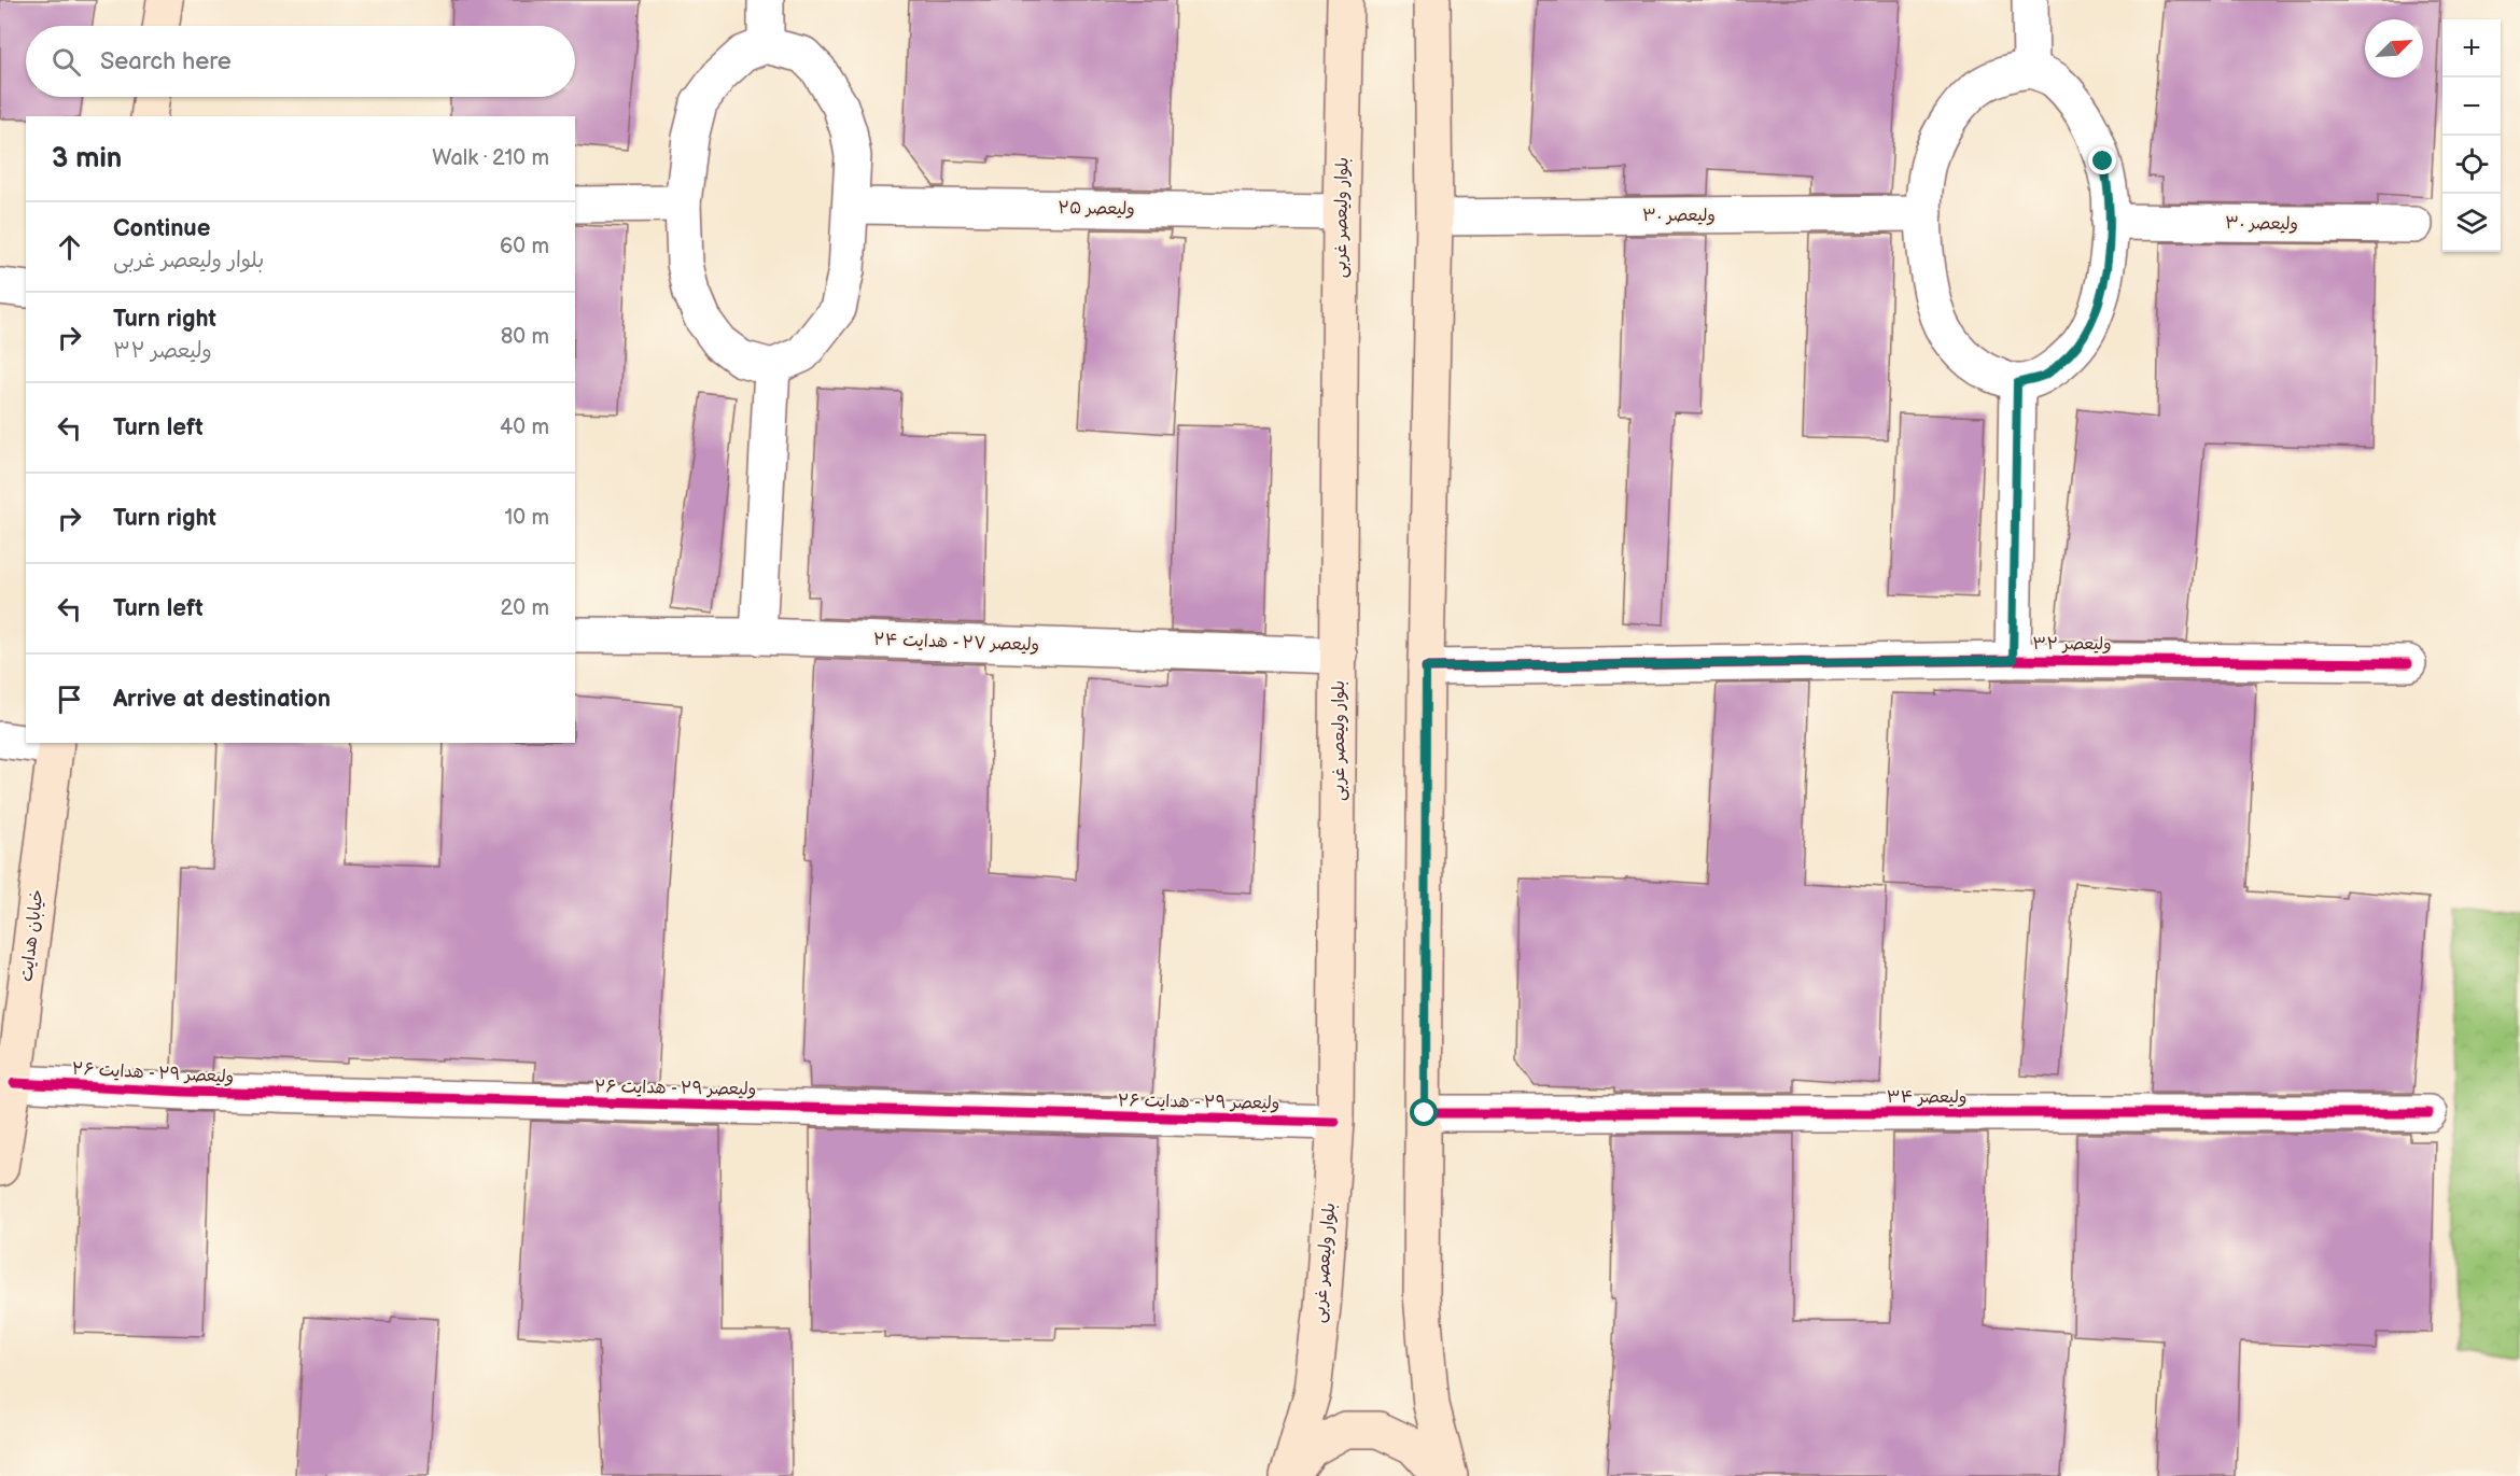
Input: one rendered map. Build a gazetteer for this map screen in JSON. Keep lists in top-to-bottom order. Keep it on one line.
{"streets":{"main road":["بلوار ولیعصر غربی","خیابان هدایت"],"street":["ولیعصر ۲۵","ولیعصر ۳۰","ولیعصر ۲۷ - هدایت ۲۴","ولیعصر ۳۲","ولیعصر ۲۹ - هدایت ۲۶","ولیعصر ۳۴"]},"crossings":[["ولیعصر ۲۵","بلوار ولیعصر غربی"],["بلوار ولیعصر غربی","ولیعصر ۲۷ - هدایت ۲۴"],["بلوار ولیعصر غربی","ولیعصر ۲۹ - هدایت ۲۶"],["خیابان هدایت","ولیعصر ۲۹ - هدایت ۲۶"]],"north":"top right","page":{"map_buttons":["+","−"],"search":"Search here","heading":["3 min","Walk · 210 m"],"list":[["Continue","بلوار ولیعصر غربی","60 m"],["Turn right","ولیعصر ۳۲","80 m"],["Turn left","40 m"],["Turn right","10 m"],["Turn left","20 m"],"Arrive at destination"]}}
